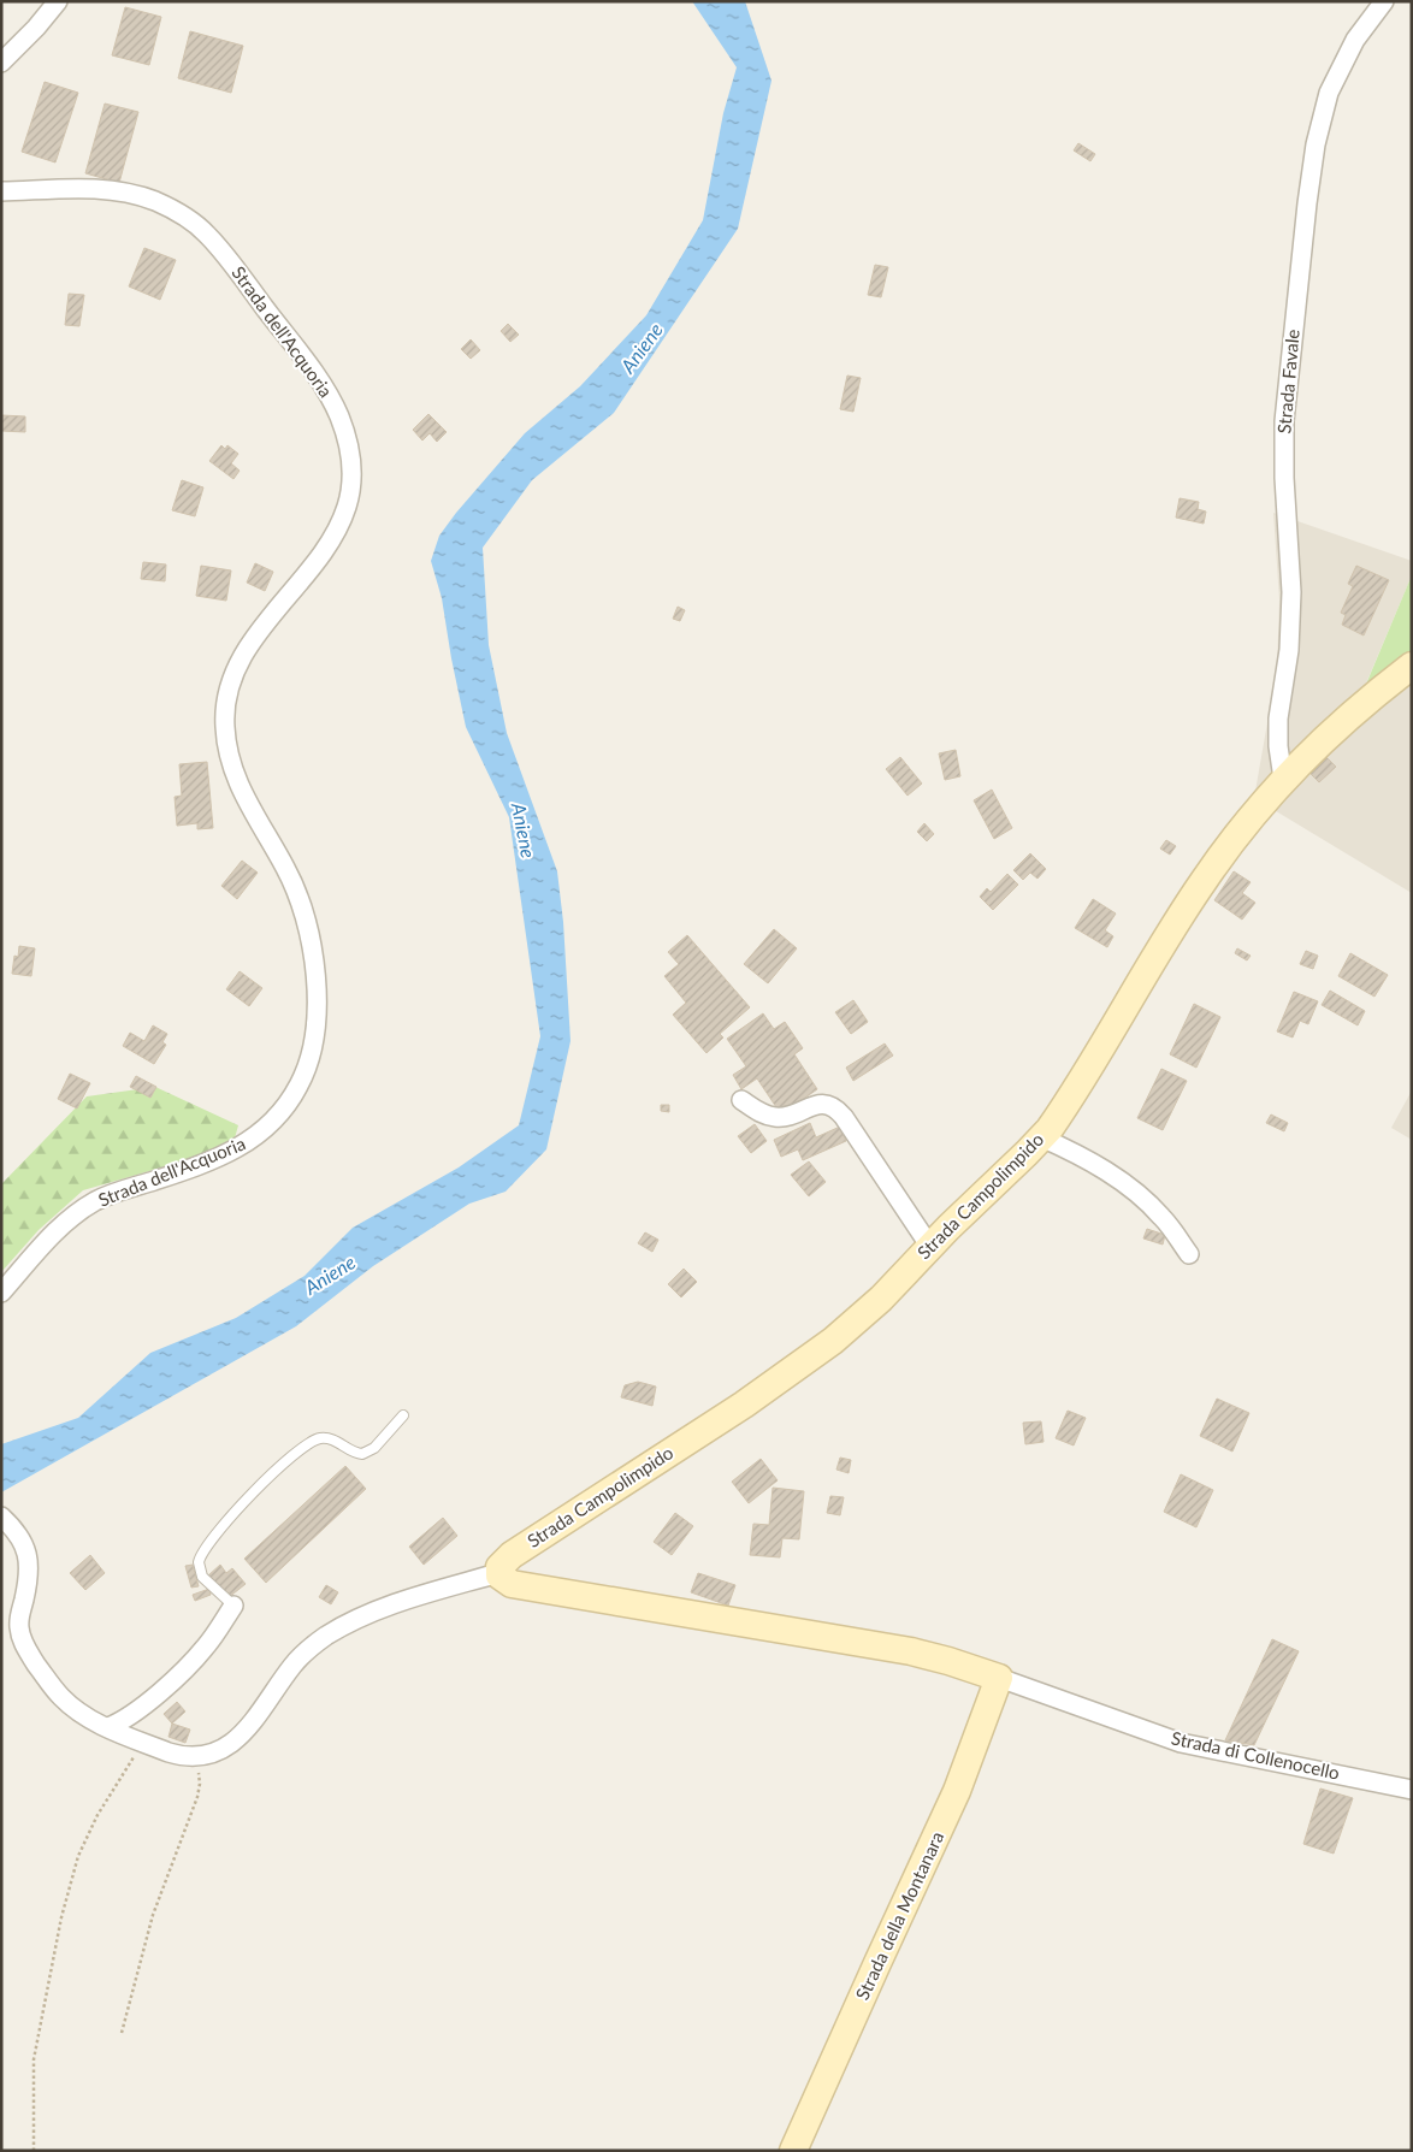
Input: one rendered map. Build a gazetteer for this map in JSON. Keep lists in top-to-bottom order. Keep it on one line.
{"streets":{"street":["Strada dell'Acquoria","Strada Favale","Strada Campolimpido","Strada di Collenocello","Strada della Montanara"]},"crossings":[["Strada Favale","Strada Campolimpido"],["Strada di Collenocello","Strada della Montanara"]],"water":["Aniene"]}
